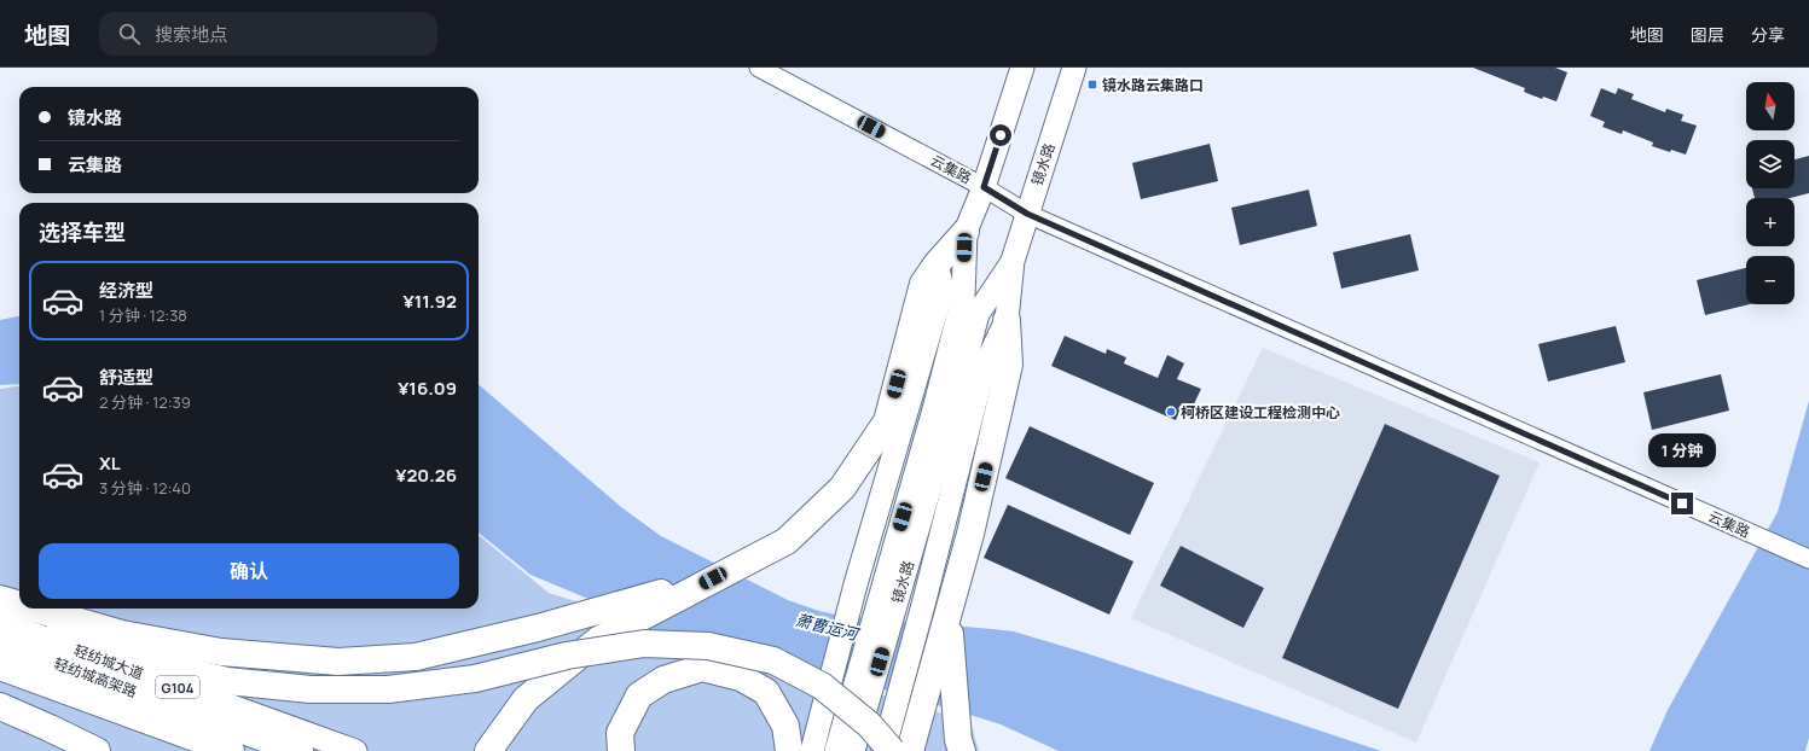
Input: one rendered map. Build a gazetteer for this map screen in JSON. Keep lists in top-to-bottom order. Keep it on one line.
{"streets":{"highway":["轻纺城高架路"],"main road":["镜水路","轻纺城大道","G104"],"street":["云集路"]},"crossings":[["镜水路","云集路"]],"water":["萧曹运河"],"places":{"transit":["镜水路云集路口"],"other":["柯桥区建设工程检测中心"]},"north":"top","page":{"header":"地图","search":"搜索地点","nav":["地图","图层","分享"],"map_buttons":["+","−"],"banner":["镜水路","云集路"],"heading":"选择车型","list":[{"name":"经济型","note":"1 分钟 · 12:38","value":"¥11.92"},{"name":"舒适型","note":"2 分钟 · 12:39","value":"¥16.09"},{"name":"XL","note":"3 分钟 · 12:40","value":"¥20.26"}],"bubble":"1 分钟","buttons":"确认"}}
